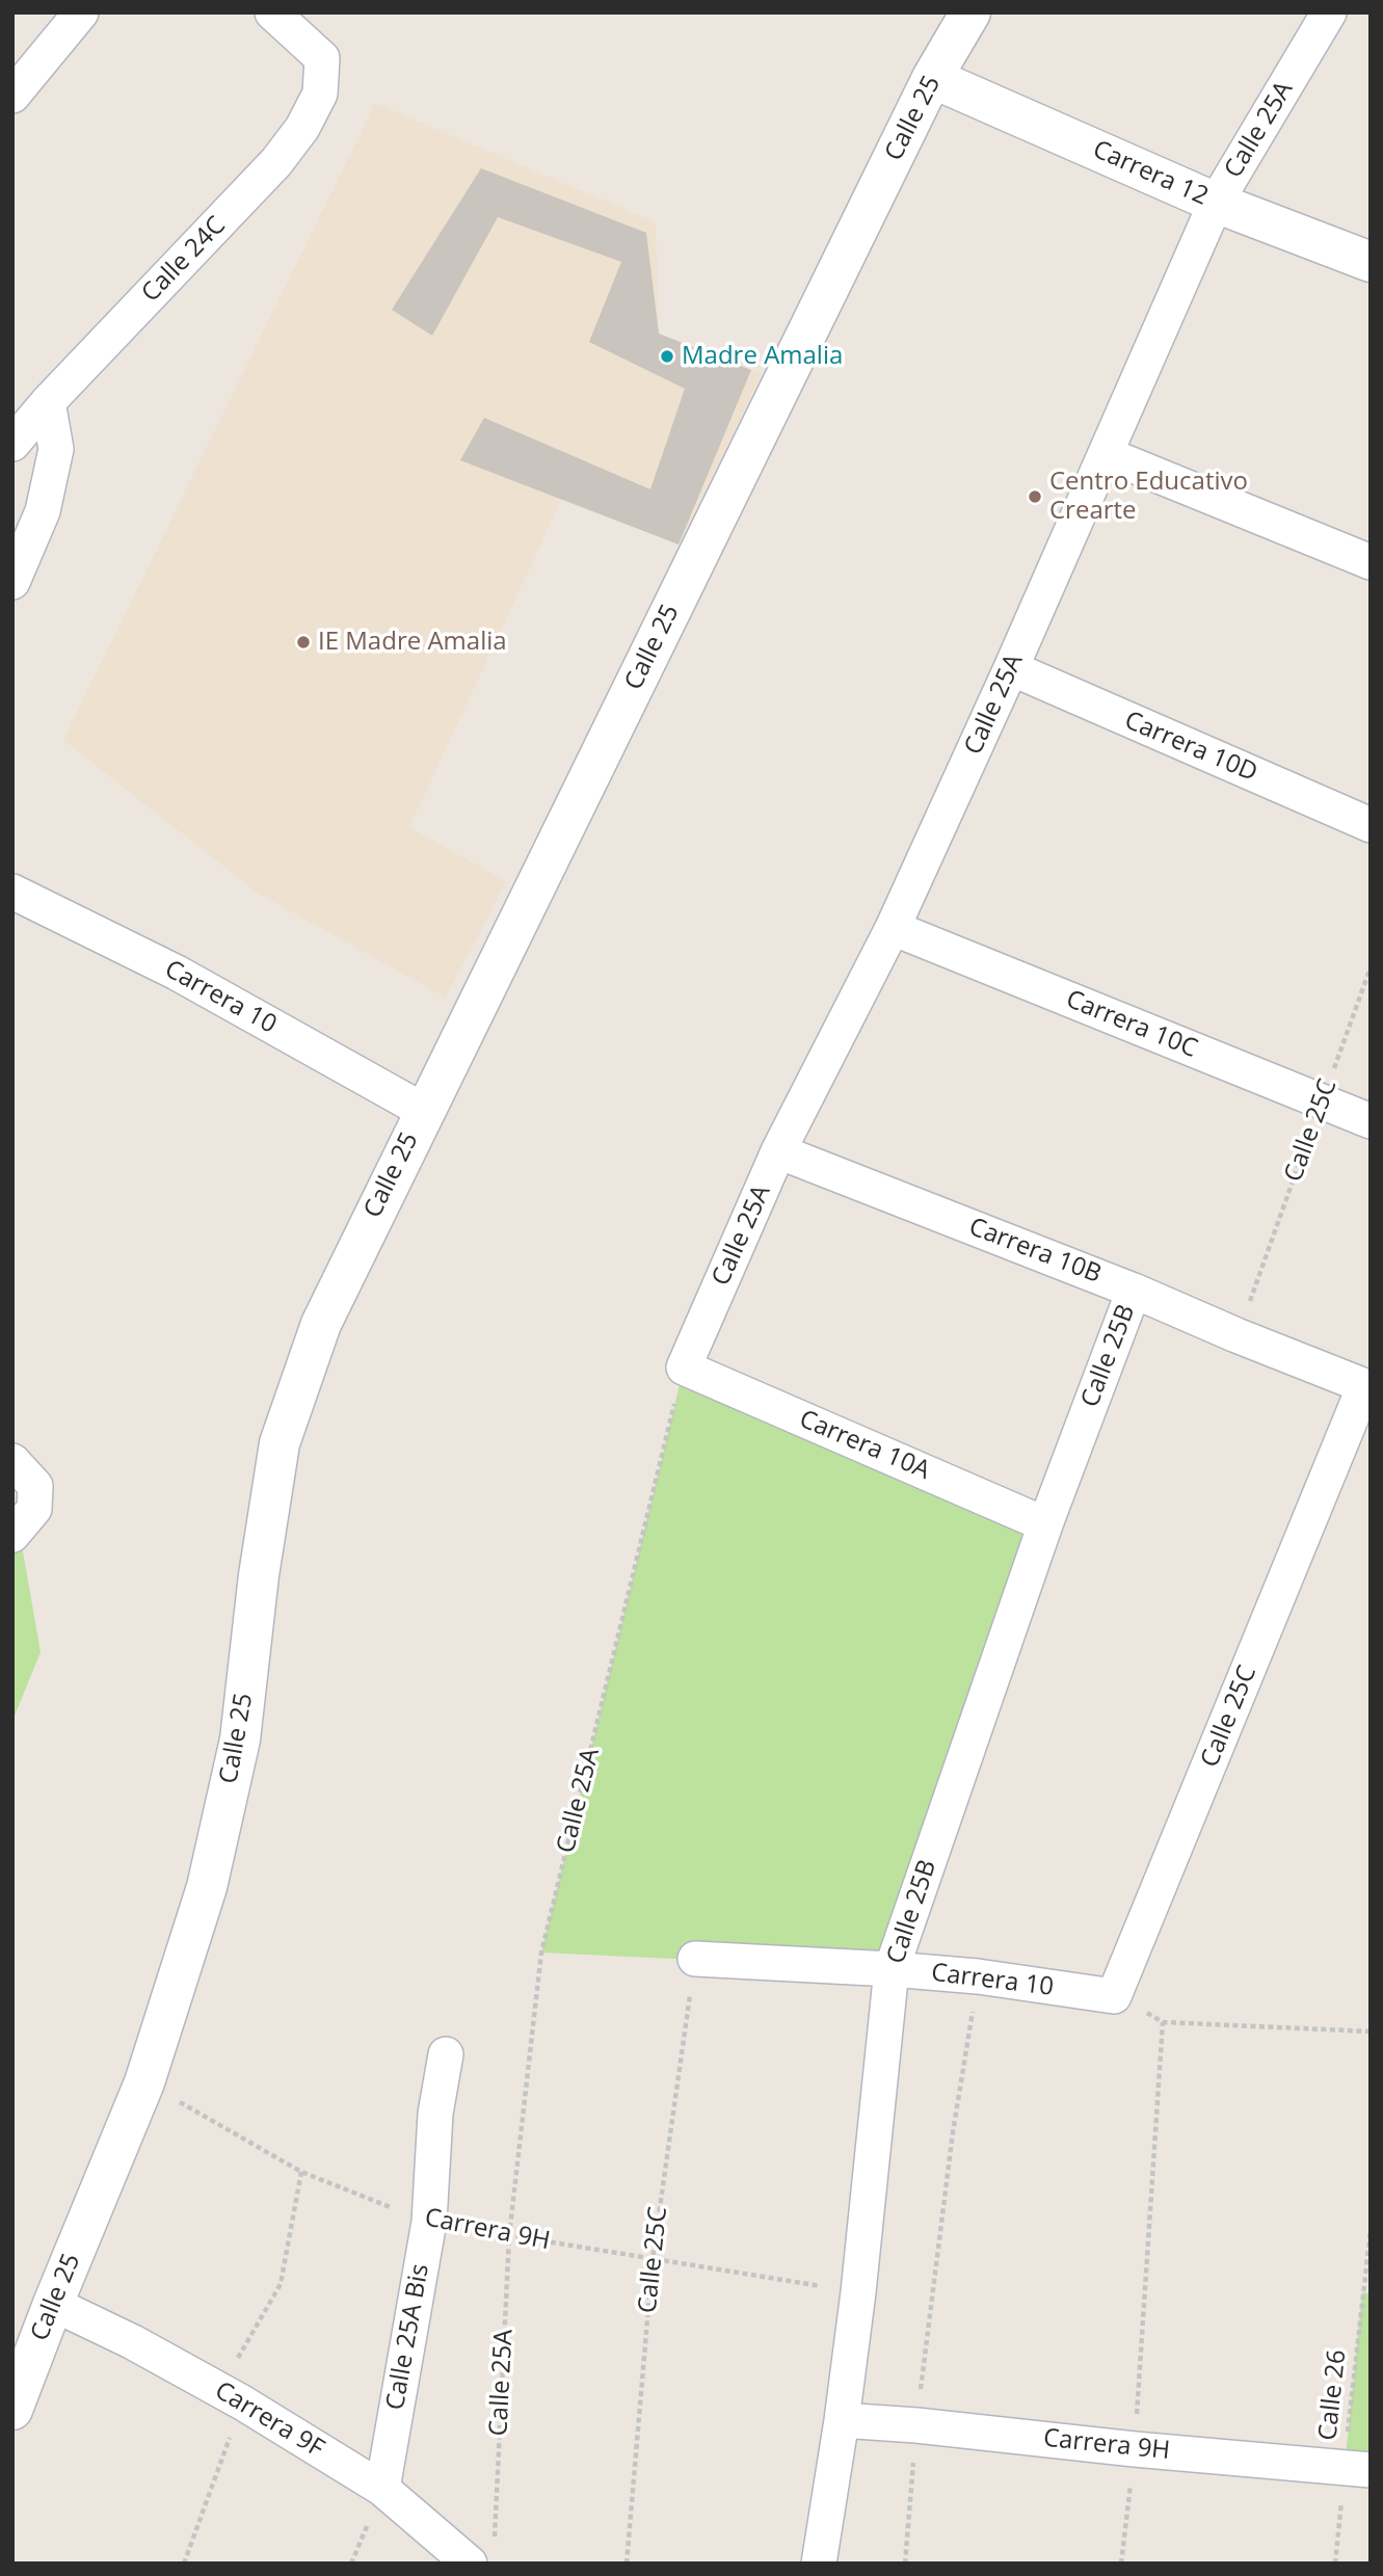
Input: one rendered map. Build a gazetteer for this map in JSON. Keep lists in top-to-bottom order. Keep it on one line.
{"streets":{"street":["Calle 25","Calle 25A","Carrera 12","Calle 24C","Carrera 10D","Carrera 10","Carrera 10C","Calle 25C","Carrera 10B","Calle 25B","Carrera 10A","Carrera 9H","Calle 25A Bis","Carrera 9F"],"path":["Calle 26"]},"crossings":[["Calle 25","Carrera 12"],["Calle 25","Carrera 10"],["Calle 25","Carrera 9H"],["Calle 25","Carrera 9F"],["Calle 25A","Carrera 12"],["Calle 25A","Carrera 10D"],["Calle 25A","Carrera 10C"],["Calle 25A","Carrera 10B"],["Calle 25A","Carrera 10A"],["Calle 25A","Carrera 9H"],["Calle 25A","Carrera 9F"],["Carrera 10","Calle 25C"],["Carrera 10","Calle 25B"],["Carrera 10C","Calle 25C"],["Calle 25C","Carrera 10B"],["Calle 25C","Carrera 9H"],["Carrera 10B","Calle 25B"],["Calle 25B","Carrera 10A"],["Calle 25B","Carrera 9H"],["Carrera 9H","Calle 25A Bis"],["Carrera 9H","Calle 26"],["Calle 25A Bis","Carrera 9F"]],"places":["Madre Amalia","Centro Educativo Crearte","IE Madre Amalia"]}
